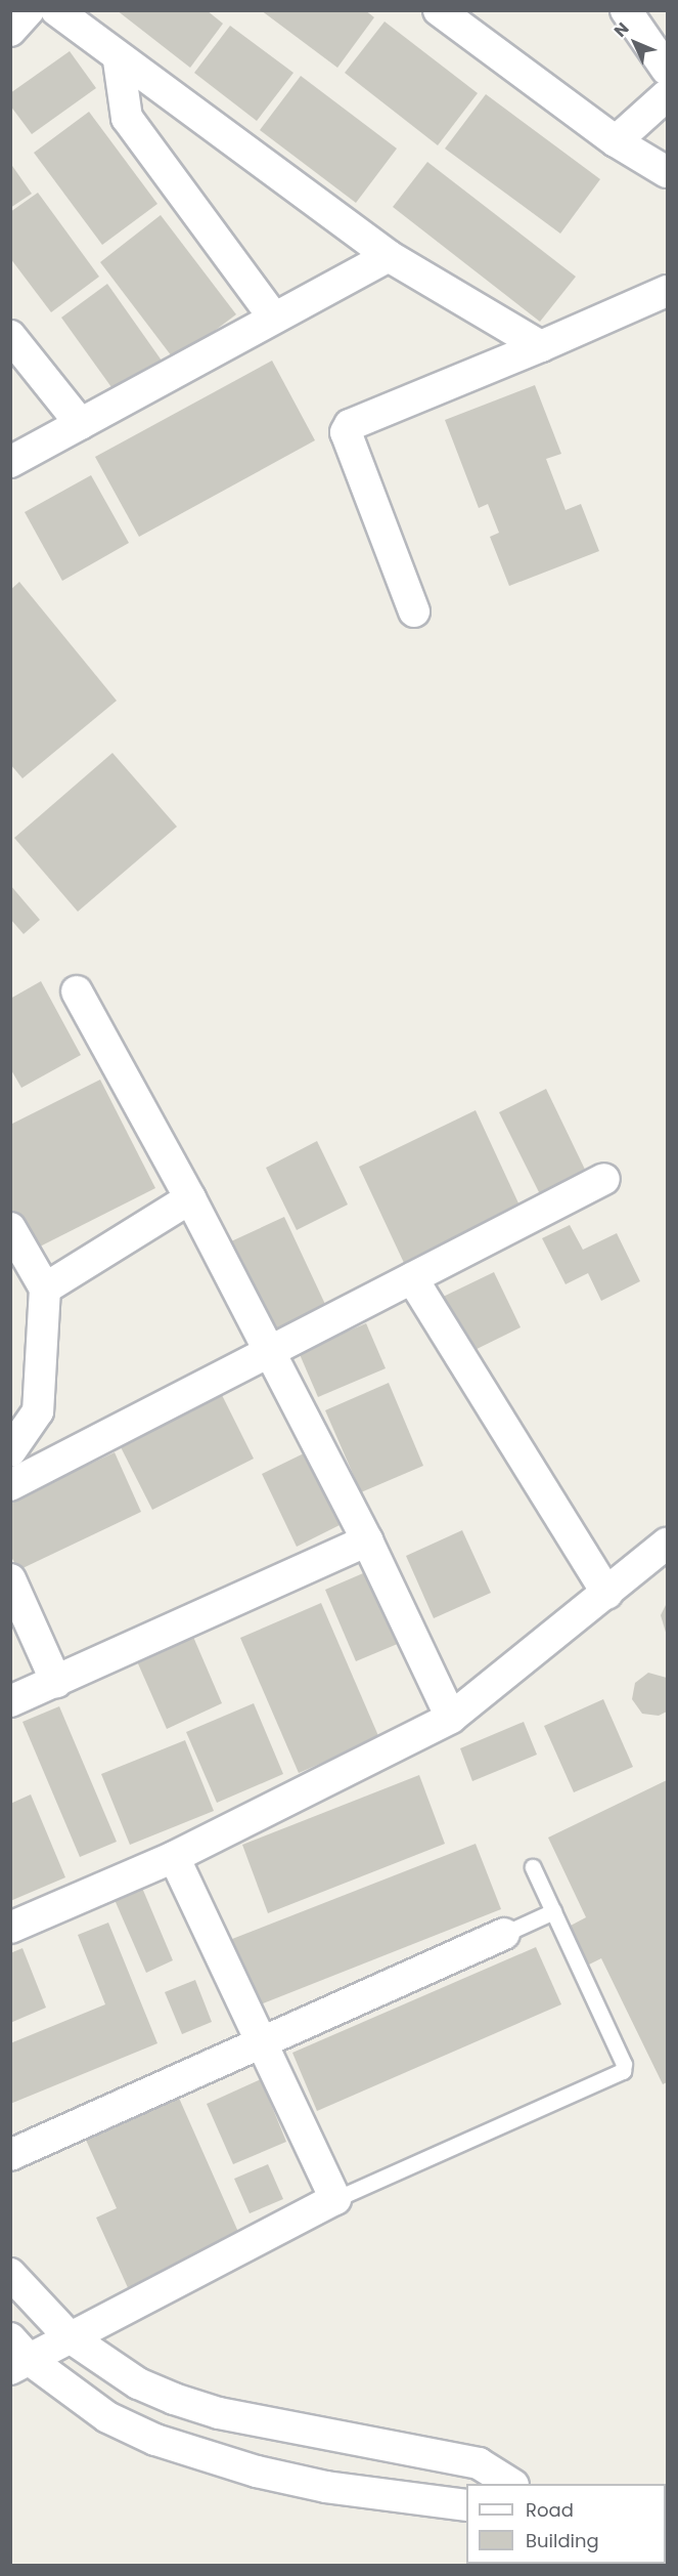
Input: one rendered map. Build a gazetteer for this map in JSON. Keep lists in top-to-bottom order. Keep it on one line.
{"legend":["Road","Building"],"north":"top left"}
